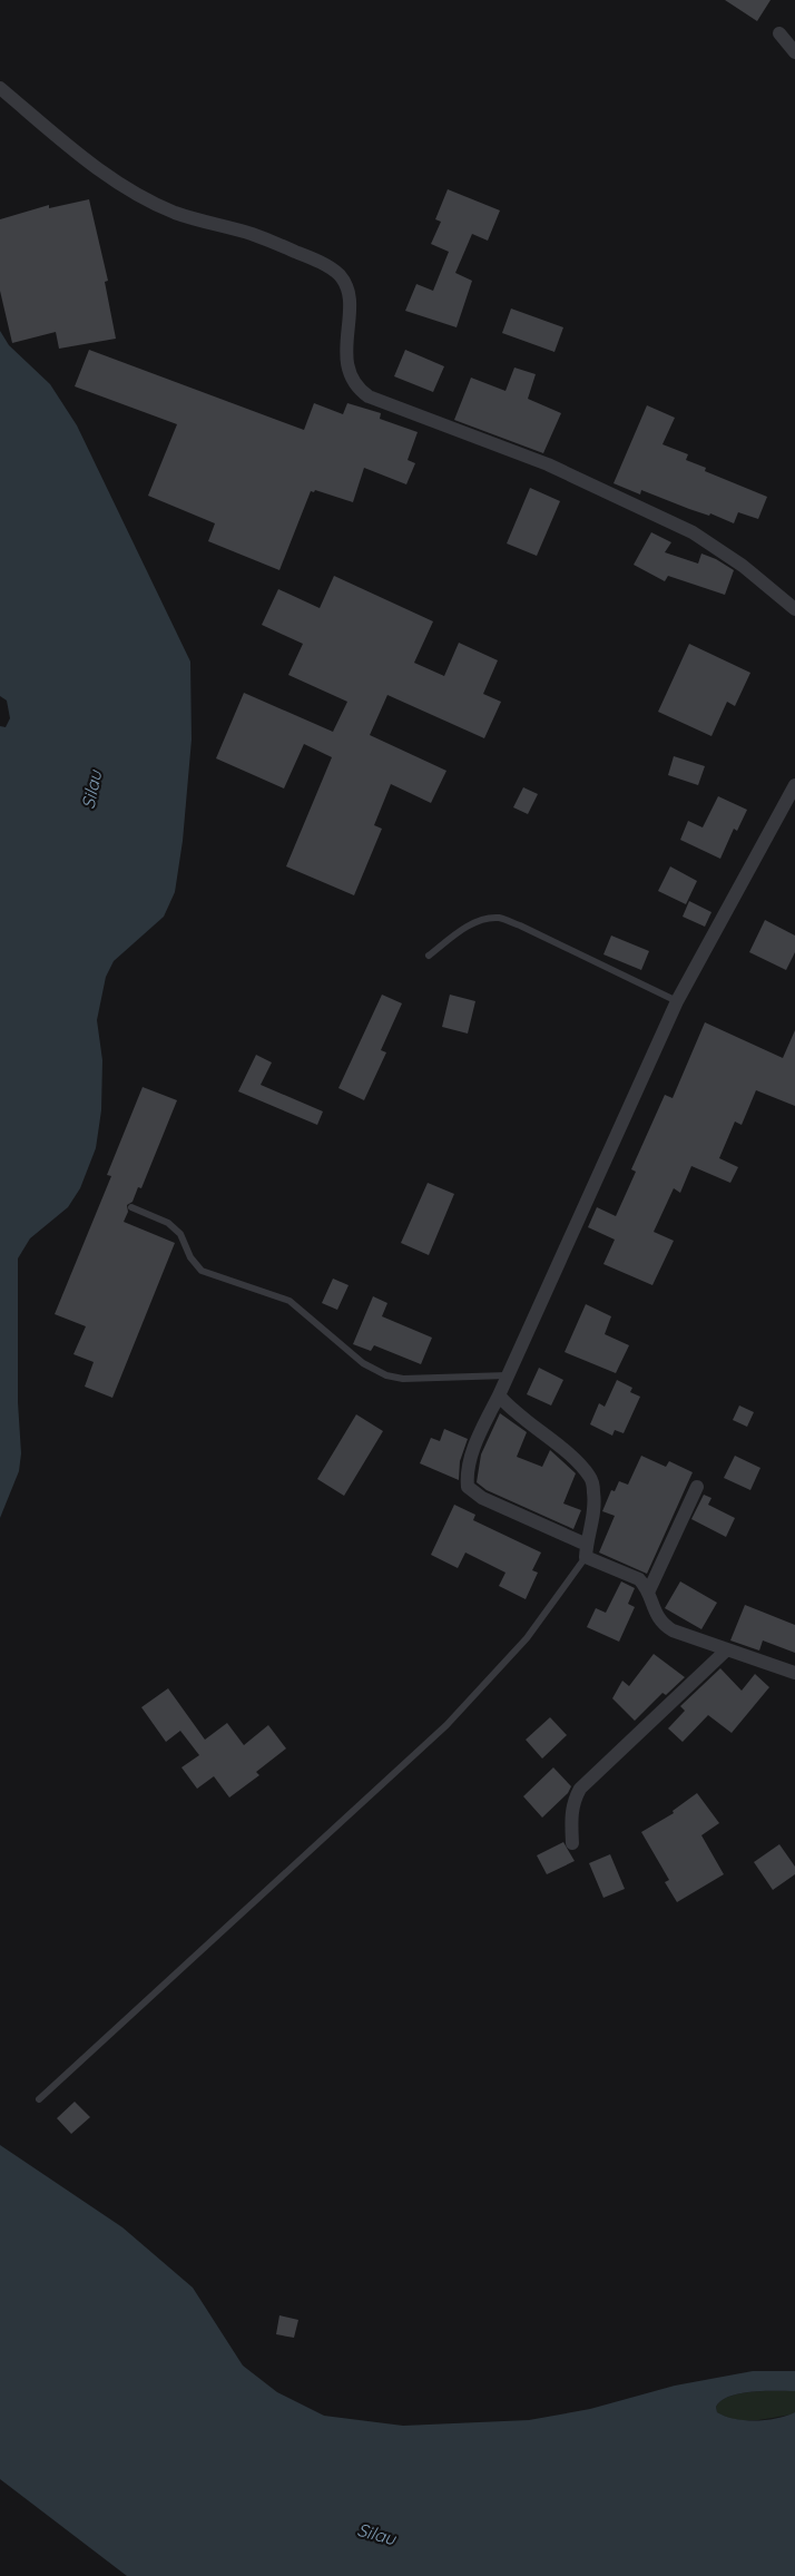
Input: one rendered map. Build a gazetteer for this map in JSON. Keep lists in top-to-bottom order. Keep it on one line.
{"water":["Silau"]}
